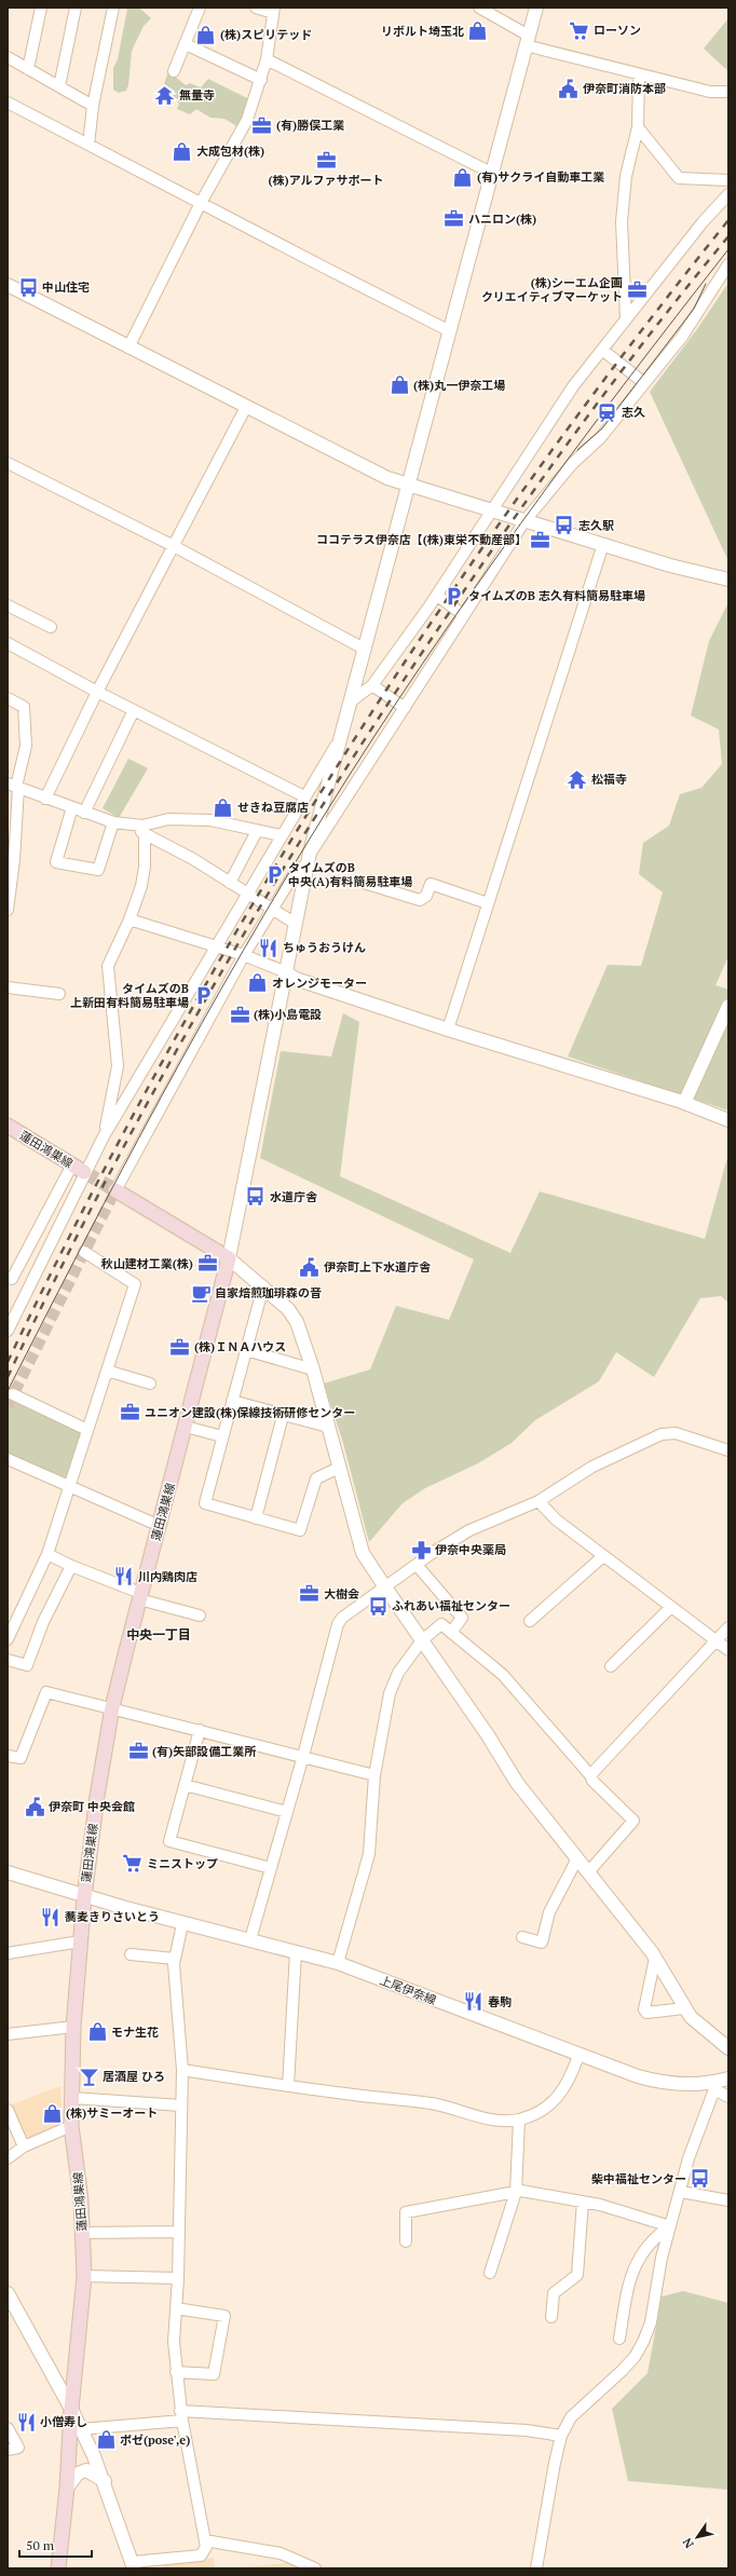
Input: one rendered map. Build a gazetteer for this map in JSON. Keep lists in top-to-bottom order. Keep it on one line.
{"streets":{"main road":["蓮田鴻巣線"],"street":["上尾伊奈線"]},"crossings":[["蓮田鴻巣線","上尾伊奈線"]],"districts":["中央一丁目"],"places":{"supermarket":["ローソン","ミニストップ"],"shop":["リボルト埼玉北","(株)スピリテッド","大成包材(株)","(有)サクライ自動車工業","(株)丸一伊奈工場","せきね豆腐店","オレンジモーター","モナ生花","(株)サミーオート","ポゼ(pose',e)"],"public building":["伊奈町消防本部","伊奈町上下水道庁舎","伊奈町 中央会館"],"temple":["無量寺","松福寺"],"office":["(有)勝俣工業","(株)アルファサポート","ハニロン(株)","(株)シーエム企画 クリエイティブマーケット","ココテラス伊奈店【(株)東栄不動産部】","(株)小島電設","秋山建材工業(株)","(株)ＩＮＡハウス","ユニオン建設(株)保線技術研修センター","大樹会","(有)矢部設備工業所"],"bus stop":["中山住宅","志久駅","水道庁舎","ふれあい福祉センター","柴中福祉センター"],"station":["志久"],"parking":["タイムズのB 志久有料簡易駐車場","タイムズのB 中央(A)有料簡易駐車場","タイムズのB 上新田有料簡易駐車場"],"restaurant":["ちゅうおうけん","川内鶏肉店","蕎麦きりさいとう","春駒","小僧寿し"],"cafe":["自家焙煎珈琲森の音"],"pharmacy":["伊奈中央薬局"],"bar":["居酒屋 ひろ"]},"scale_bar":"50 m","north":"bottom left"}
